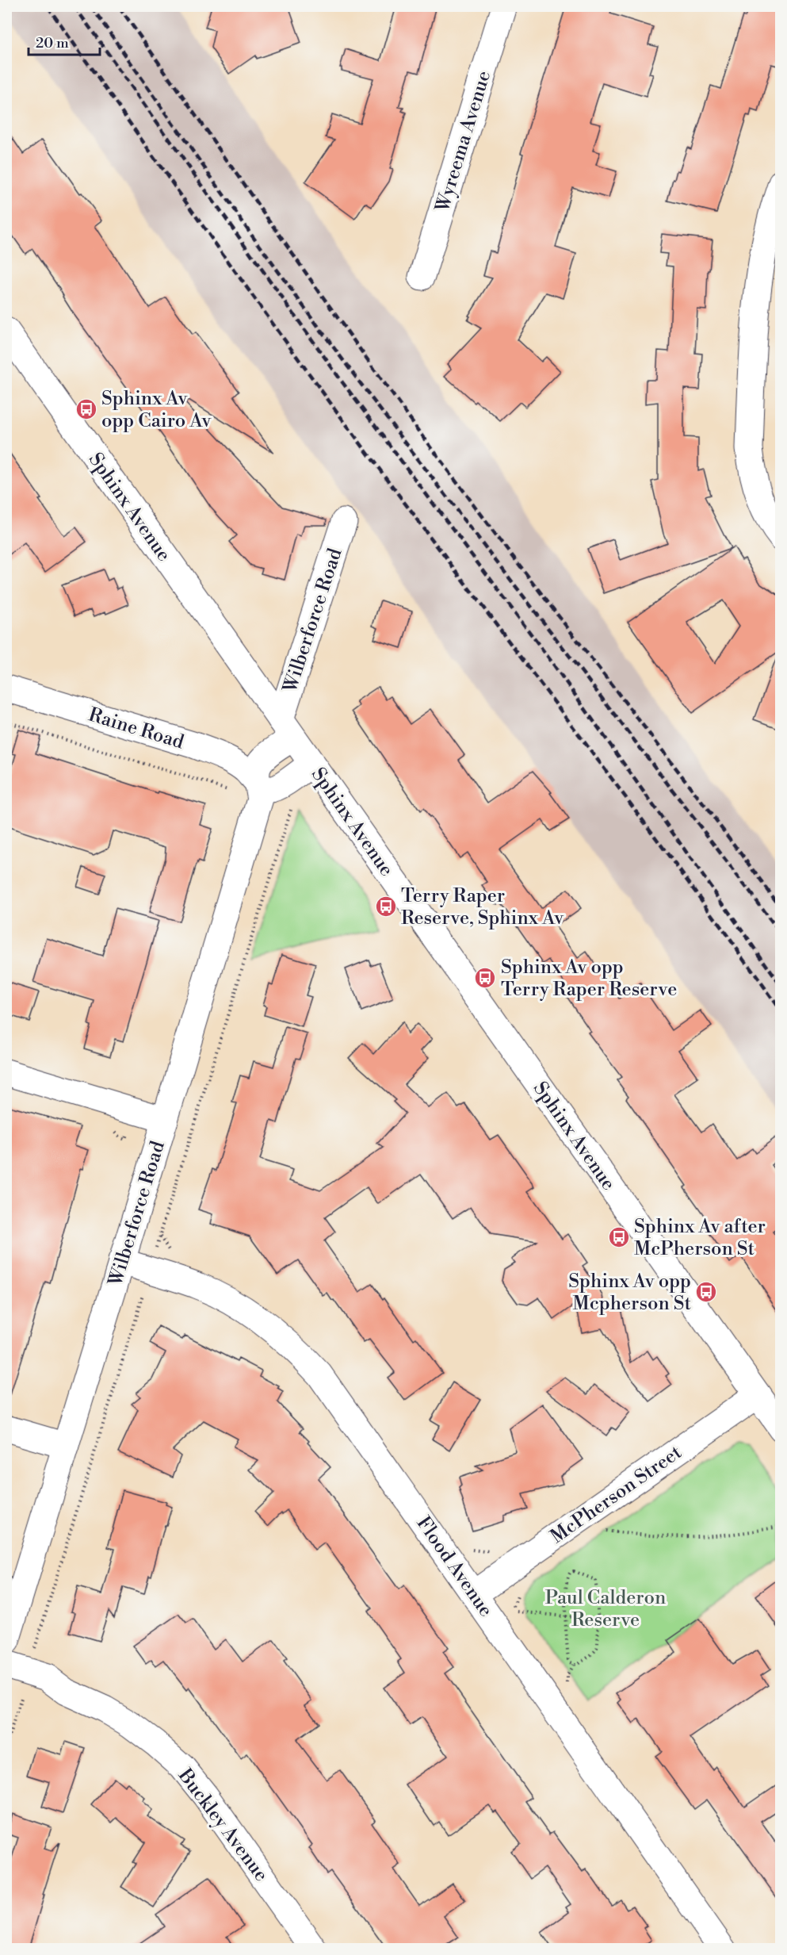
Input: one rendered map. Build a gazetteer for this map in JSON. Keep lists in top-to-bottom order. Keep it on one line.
{"streets":{"street":["Wyreema Avenue","Sphinx Avenue","Wilberforce Road","Raine Road","McPherson Street","Flood Avenue","Buckley Avenue"]},"crossings":[["Sphinx Avenue","Wilberforce Road"],["Sphinx Avenue","McPherson Street"],["Wilberforce Road","Raine Road"],["Wilberforce Road","Flood Avenue"],["McPherson Street","Flood Avenue"]],"parks":["Paul Calderon Reserve"],"places":{"bus stop":["Sphinx Av opp Cairo Av","Terry Raper Reserve, Sphinx Av","Sphinx Av opp Terry Raper Reserve","Sphinx Av after McPherson St","Sphinx Av opp Mcpherson St"]},"scale_bar":"20 m"}
